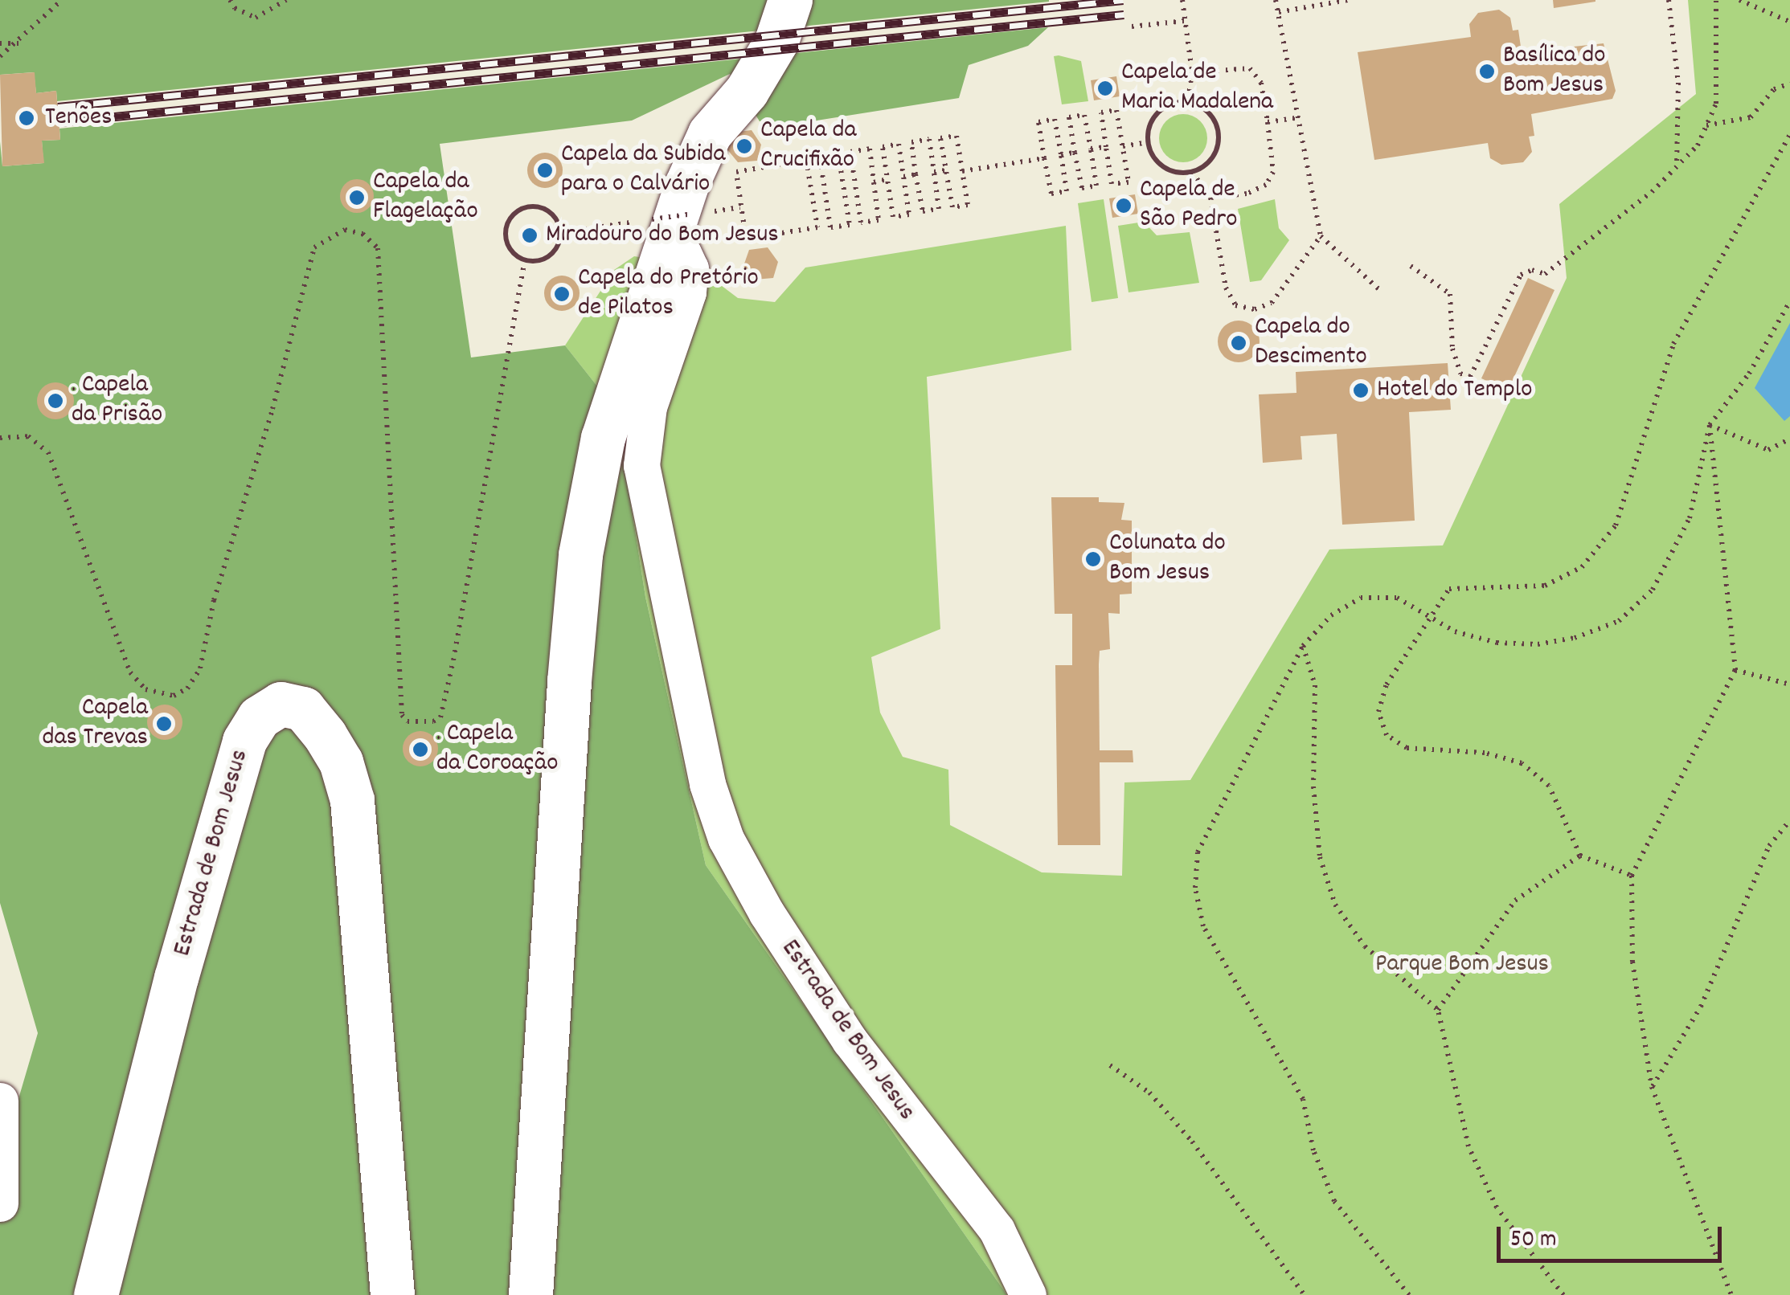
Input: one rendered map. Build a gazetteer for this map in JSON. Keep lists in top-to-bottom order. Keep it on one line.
{"streets":{"main road":["Estrada de Bom Jesus"]},"parks":["Parque Bom Jesus"],"places":["Basílica do Bom Jesus","Capela de Maria Madalena","Tenões","Capela da Crucifixão","Capela da Subida para o Calvário","Capela da Flagelação","Capela de São Pedro","Miradouro do Bom Jesus","Capela do Pretório de Pilatos","Capela do Descimento","Hotel do Templo",". Capela da Prisão","Colunata do Bom Jesus","Capela das Trevas",". Capela da Coroação"],"scale_bar":"50 m"}
